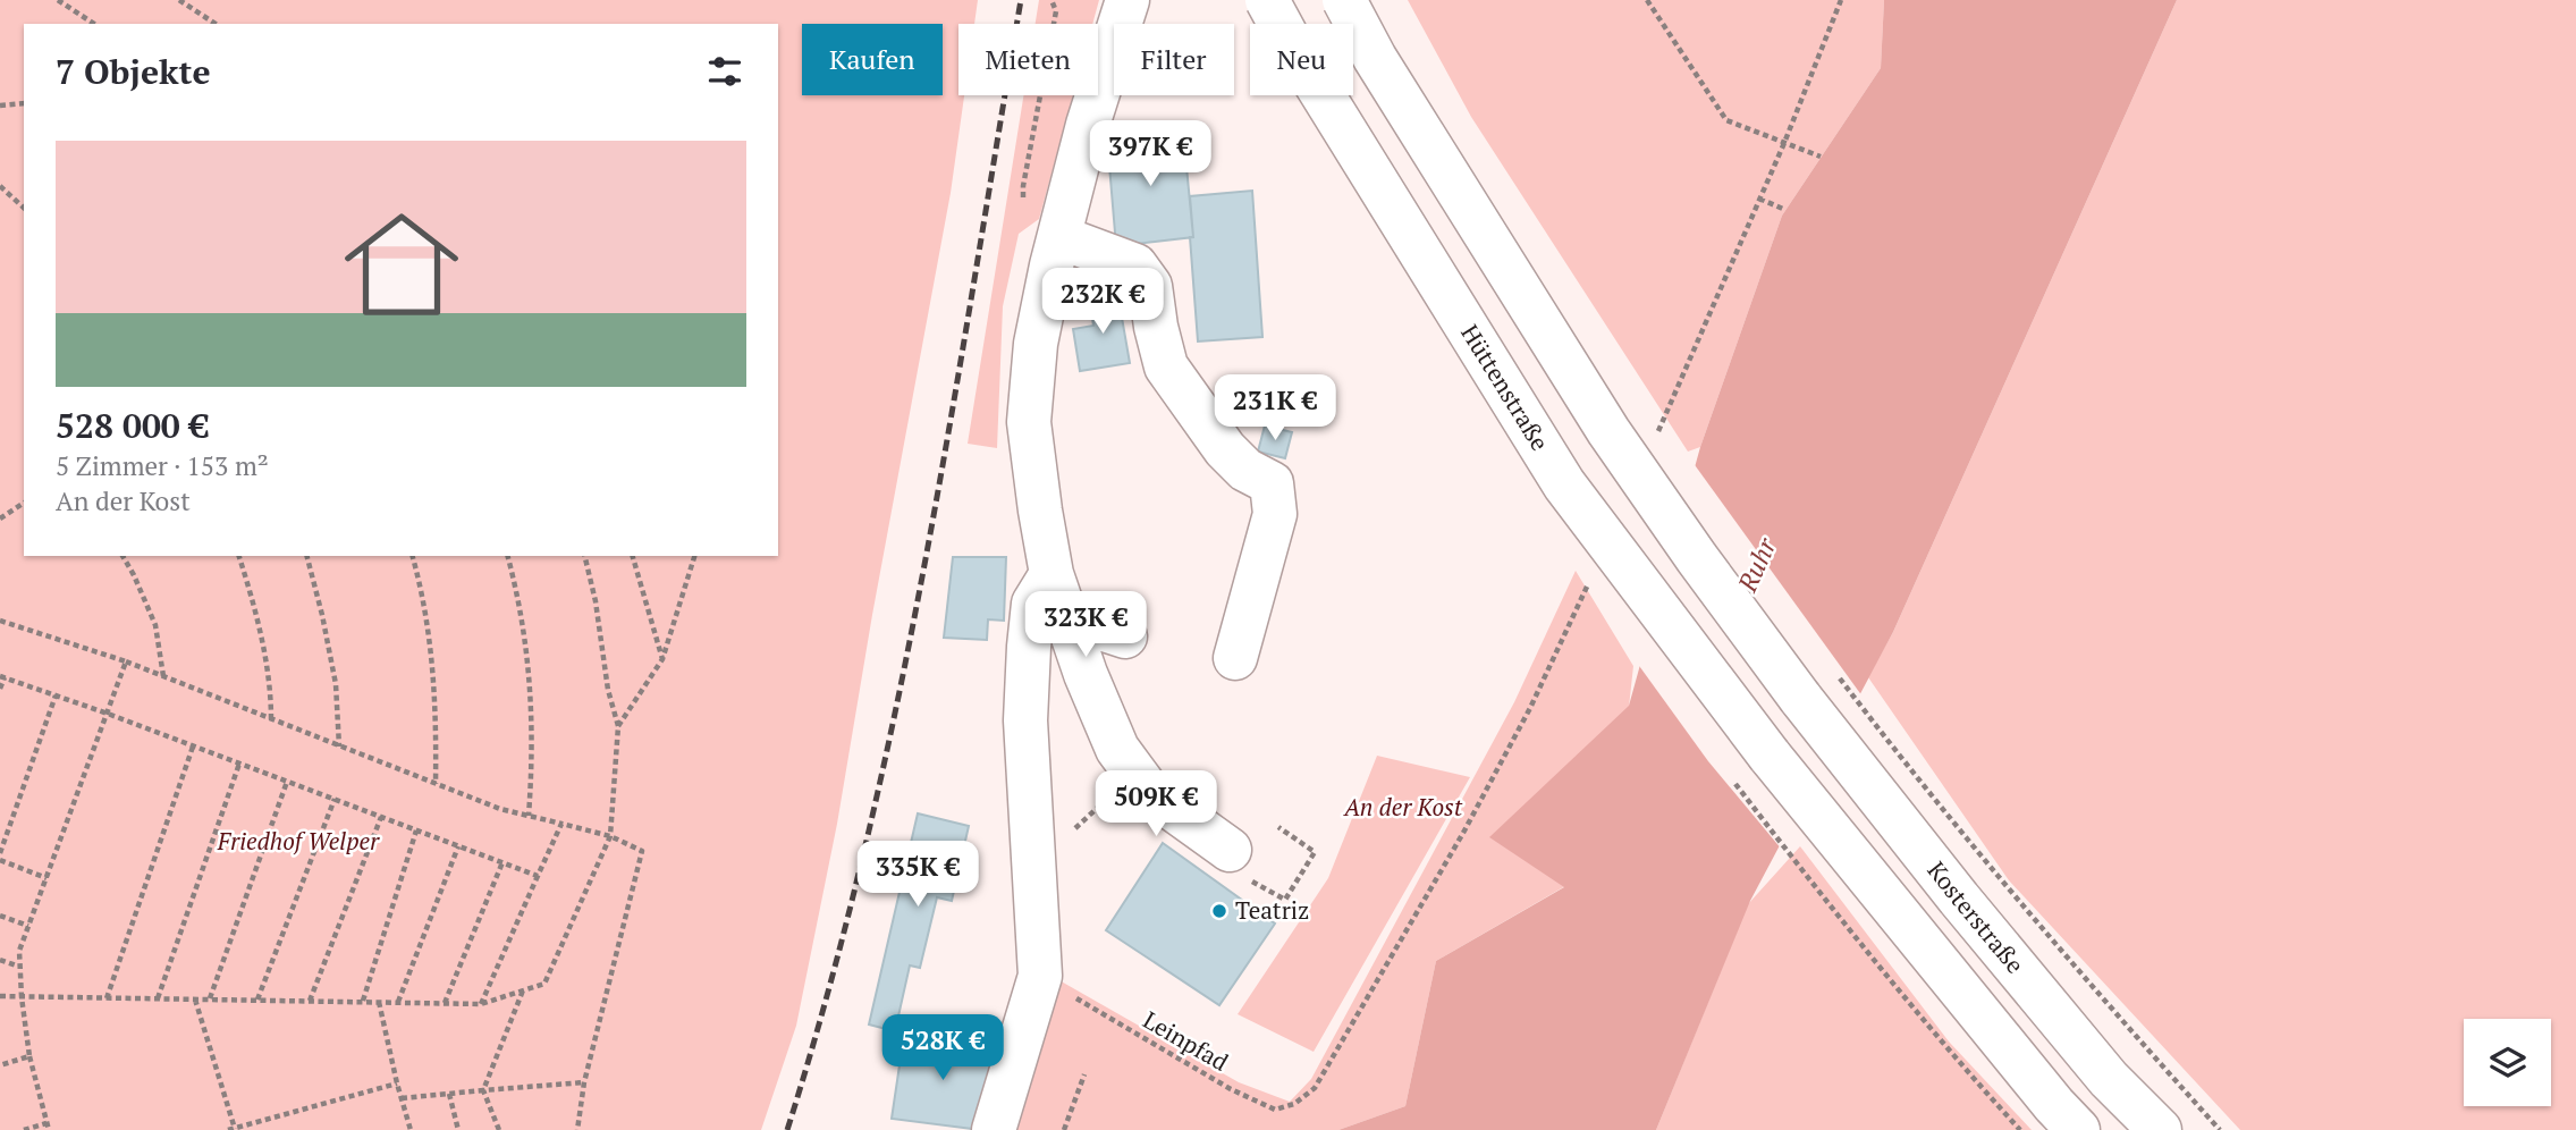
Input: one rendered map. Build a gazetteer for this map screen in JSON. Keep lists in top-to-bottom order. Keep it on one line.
{"streets":{"main road":["Hüttenstraße","Kosterstraße"],"path":["Leinpfad"]},"water":["Ruhr"],"parks":["An der Kost","Friedhof Welper"],"places":["Teatriz"],"page":{"chip":["Kaufen","Mieten","Filter","Neu"],"heading":"7 Objekte","list":[{"name":"528 000 €","note":"5 Zimmer · 153 m² · An der Kost"}],"price":["397K €","232K €","231K €","323K €","509K €","335K €","528K €"]}}
